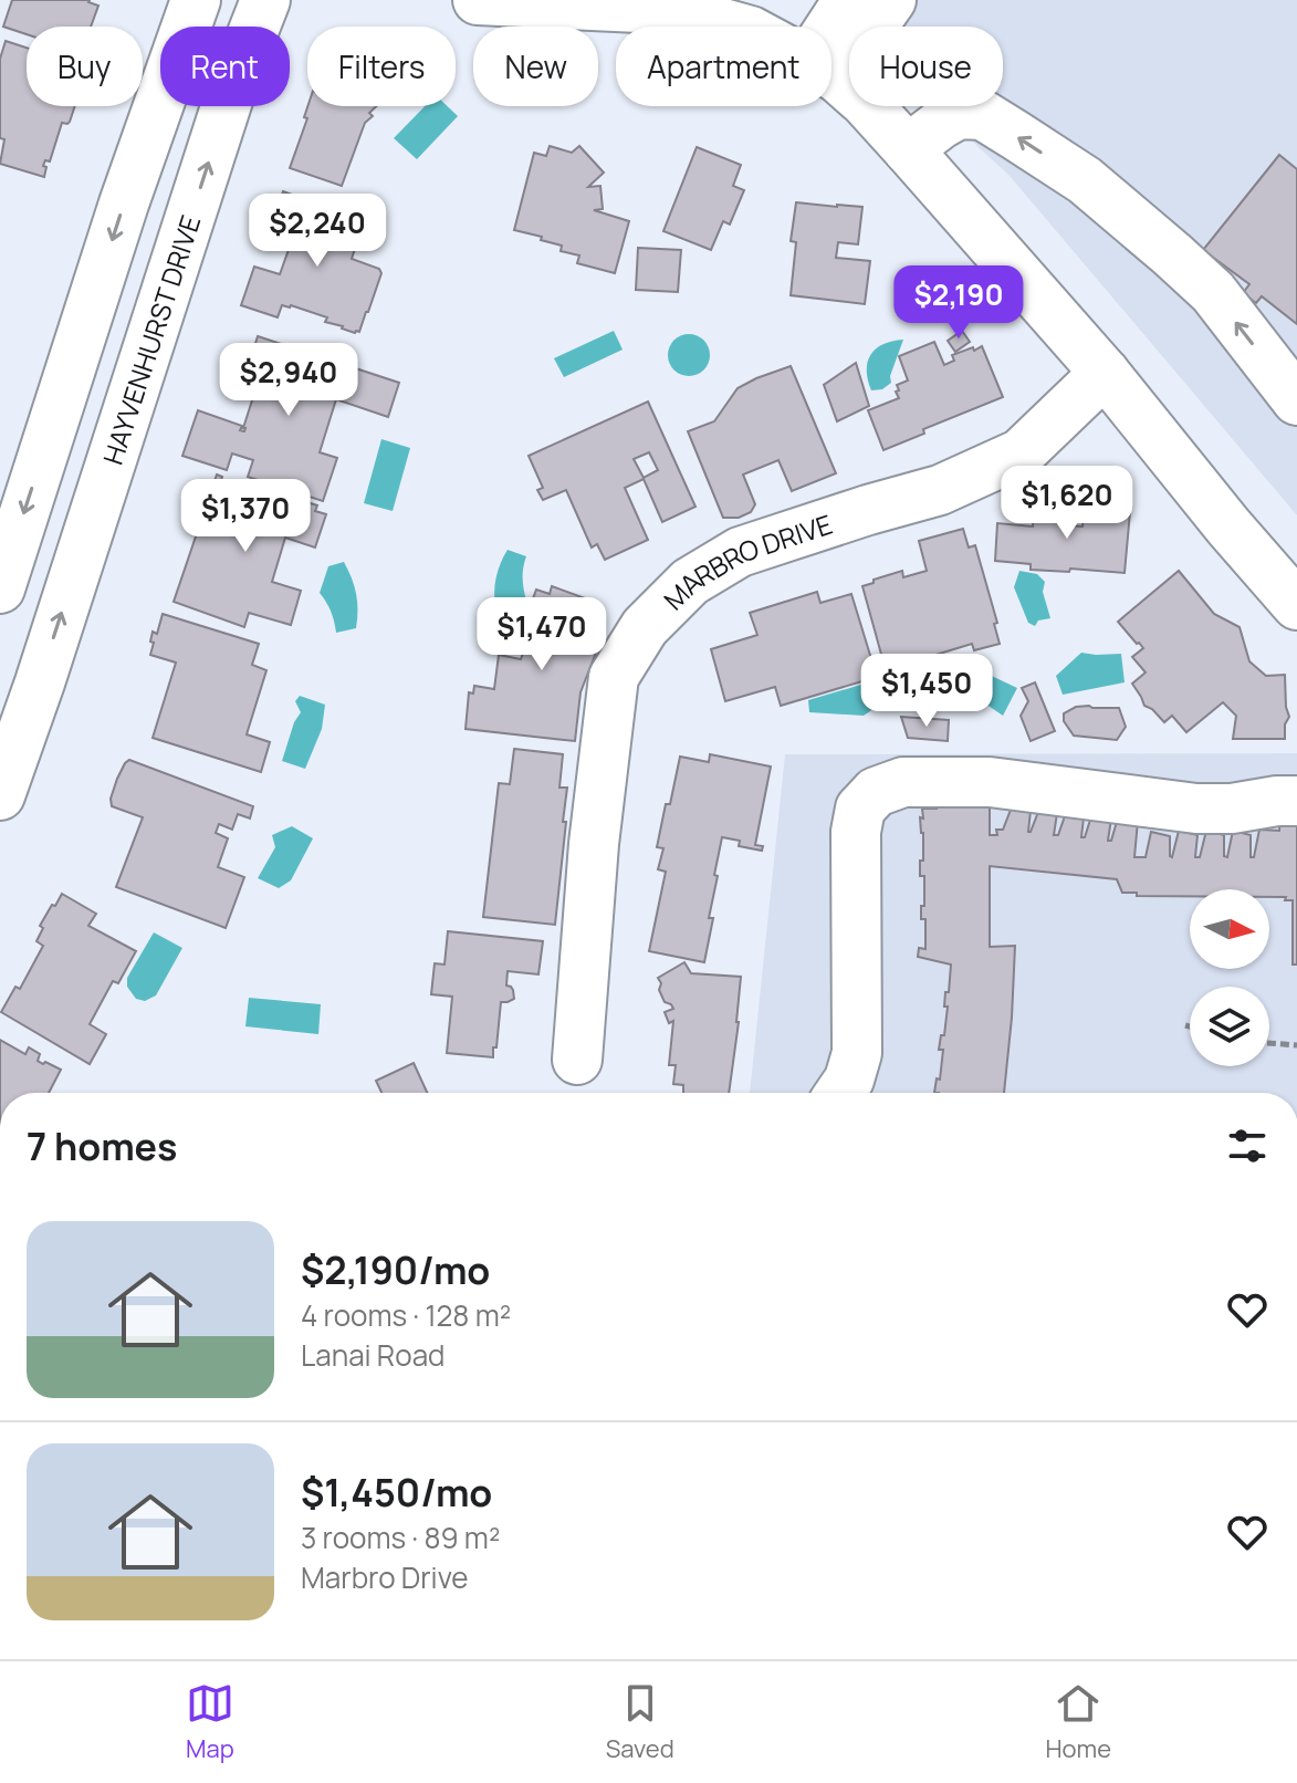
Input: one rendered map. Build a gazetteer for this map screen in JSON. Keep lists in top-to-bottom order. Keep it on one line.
{"streets":{"street":["HAYVENHURST DRIVE","MARBRO DRIVE"]},"north":"right","page":{"chip":["Buy","Rent","Filters","New","Apartment","House"],"price":["$2,240","$2,190","$2,940","$1,620","$1,370","$1,470","$1,450"],"heading":"7 homes","list":[{"name":"$2,190/mo","note":"4 rooms · 128 m² · Lanai Road"},{"name":"$1,450/mo","note":"3 rooms · 89 m² · Marbro Drive"}],"tabs":["Map","Saved","Home"]}}
